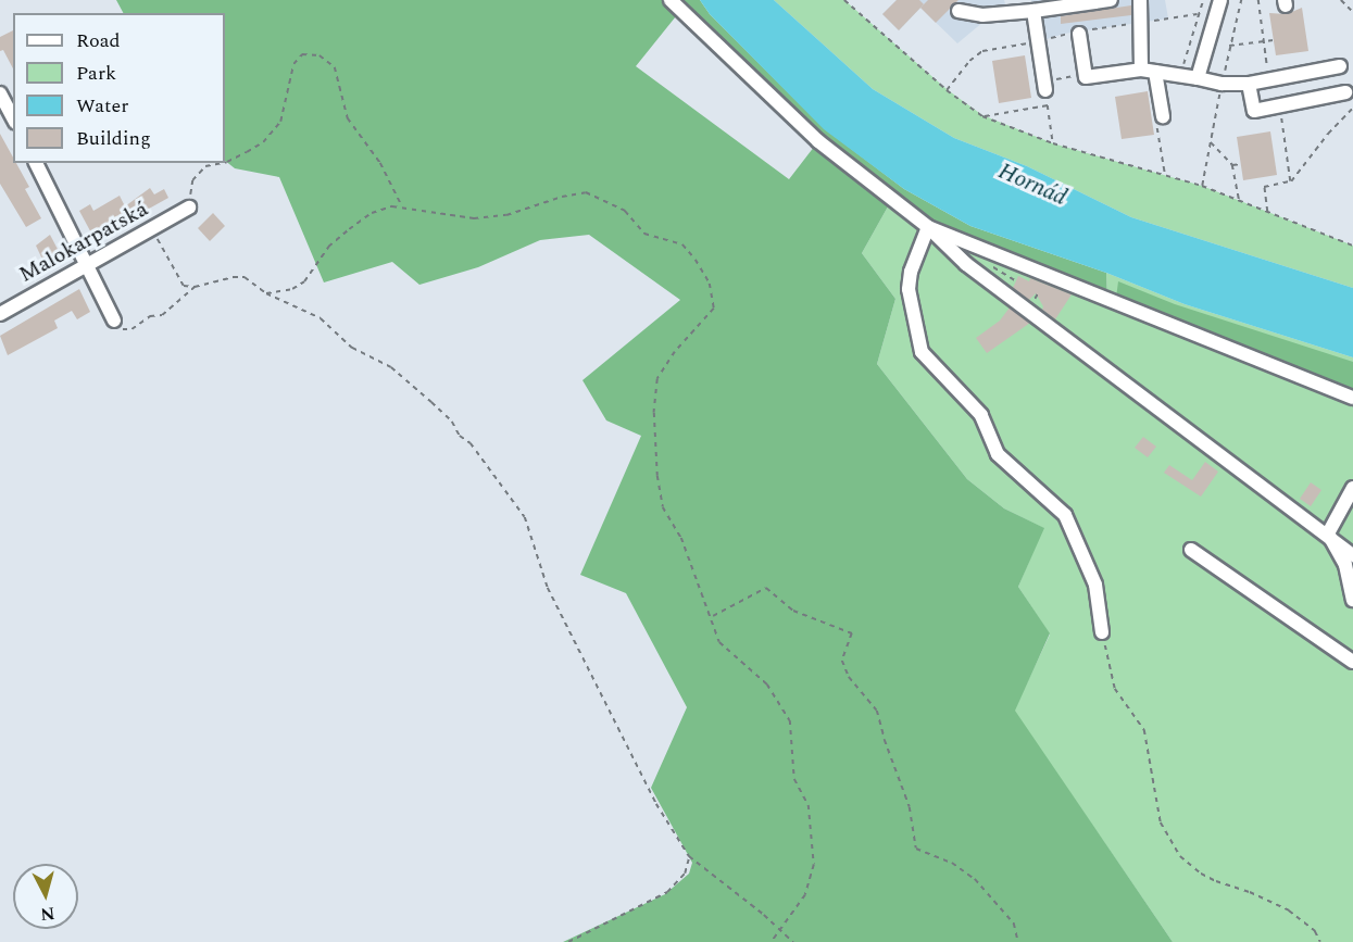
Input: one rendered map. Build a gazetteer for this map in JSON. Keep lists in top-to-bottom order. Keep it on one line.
{"streets":{"street":["Malokarpatská"]},"water":["Hornád"],"legend":["Road","Park","Water","Building"],"north":"bottom"}
